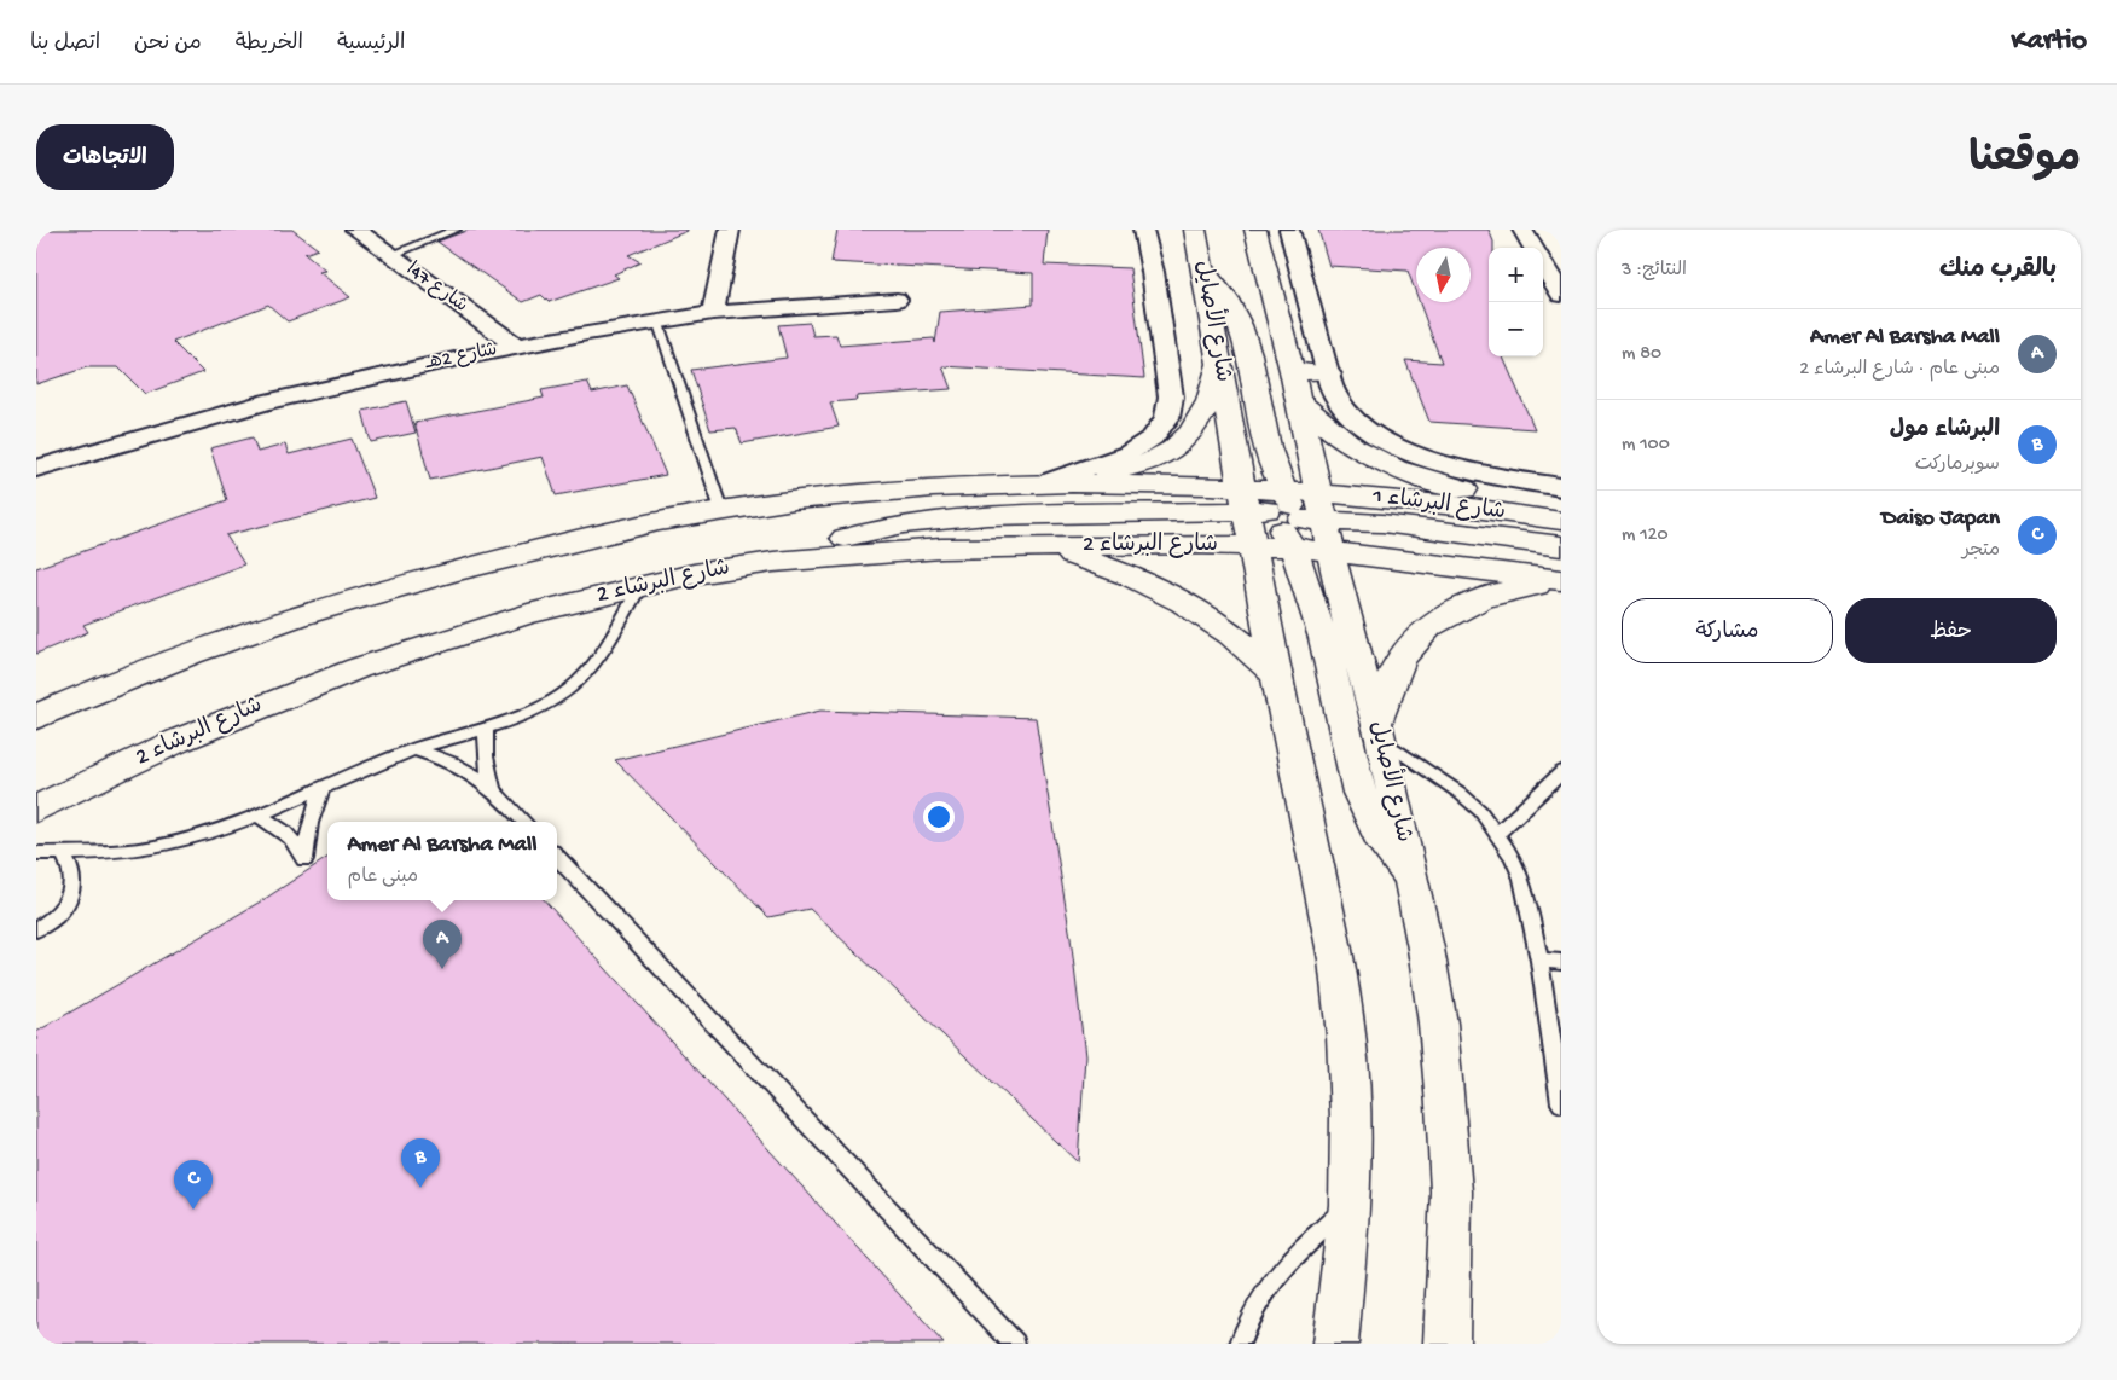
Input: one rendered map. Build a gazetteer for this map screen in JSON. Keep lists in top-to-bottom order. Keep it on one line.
{"streets":{"street":["شارع 47ا","شارع الأصايل","شارع 2هـ","شارع البرشاء 1","شارع البرشاء 2"]},"crossings":[["شارع 47ا","شارع 2هـ"],["شارع الأصايل","شارع البرشاء 1"],["شارع الأصايل","شارع البرشاء 2"],["شارع البرشاء 1","شارع البرشاء 2"]],"north":"bottom","page":{"header":"Kartio","nav":["الرئيسية","الخريطة","من نحن","اتصل بنا"],"title":"موقعنا","buttons":["الاتجاهات",["حفظ","مشاركة"]],"heading":["بالقرب منك","النتائج: 3"],"map_buttons":["+","−"],"list":[{"mark":"A","name":"Amer Al Barsha Mall","note":"مبنى عام · شارع البرشاء 2","value":"80 m"},{"mark":"B","name":"البرشاء مول","note":"سوبرماركت","value":"100 m"},{"mark":"C","name":"Daiso Japan","note":"متجر","value":"120 m"}],"popup":["Amer Al Barsha Mall","مبنى عام"],"pins":["A","B","C"]}}
